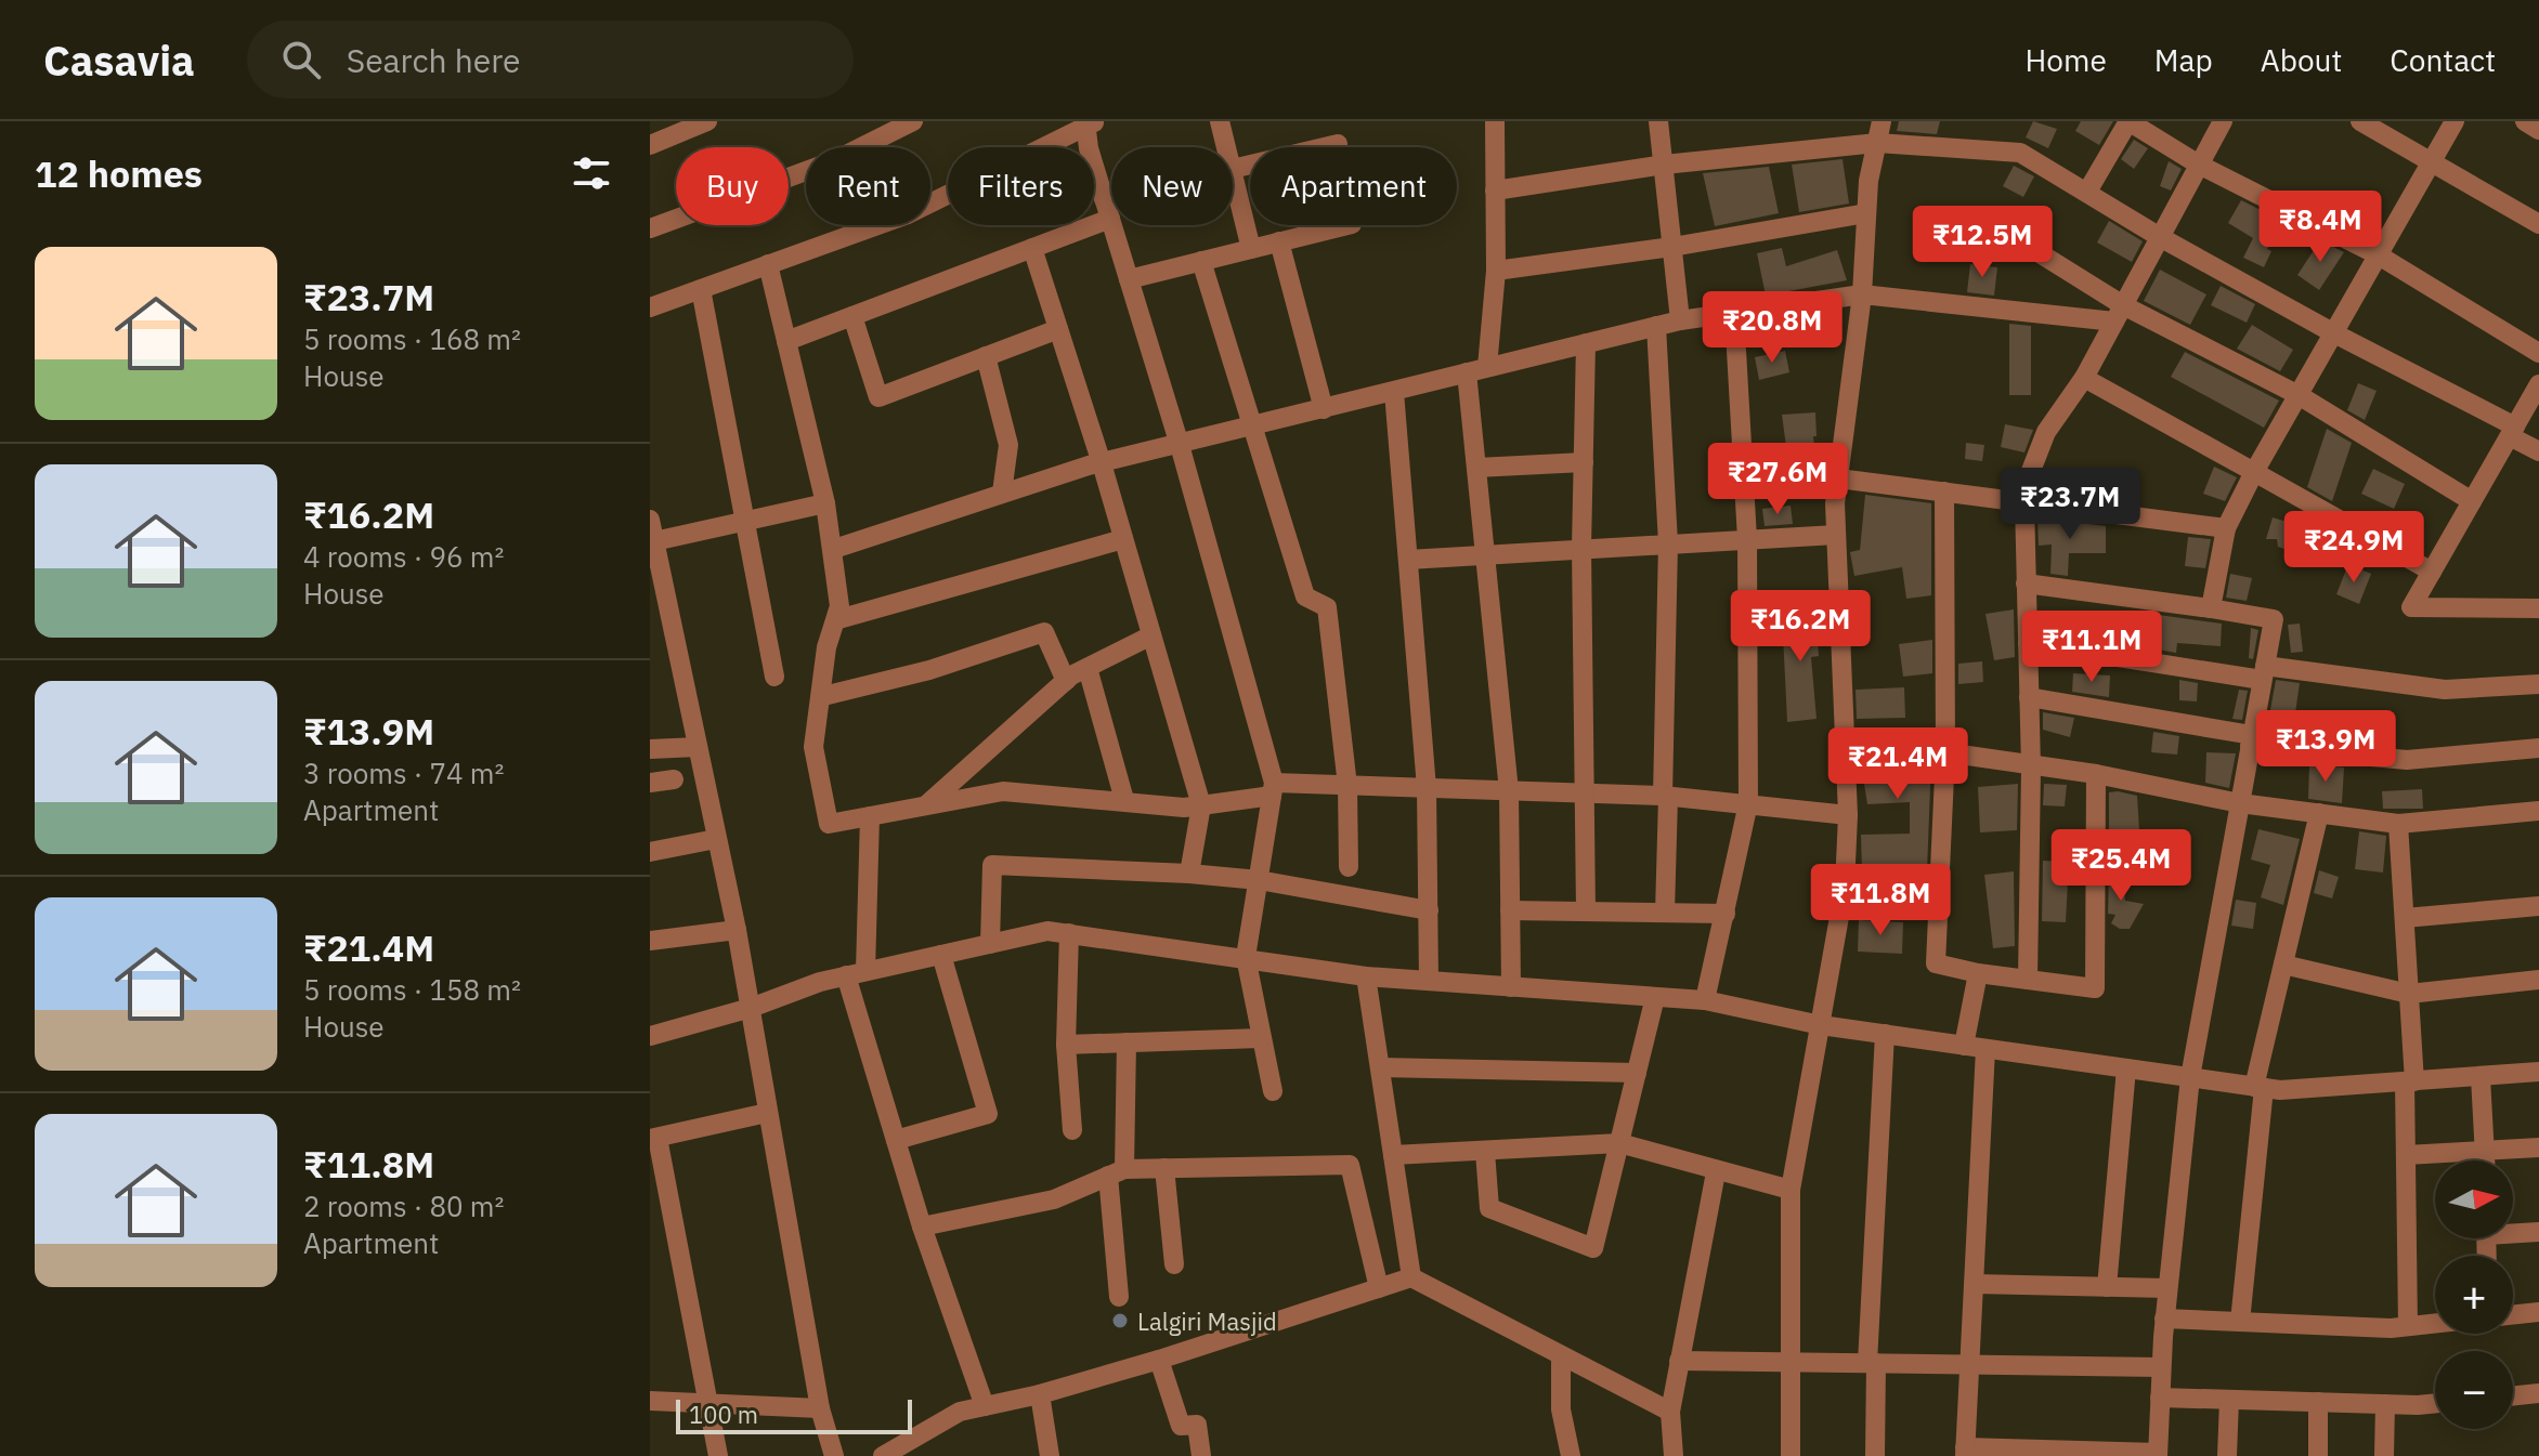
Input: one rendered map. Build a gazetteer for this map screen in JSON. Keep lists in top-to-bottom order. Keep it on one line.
{"places":["Lalgiri Masjid"],"scale_bar":"100 m","north":"right","page":{"header":"Casavia","search":"Search here","nav":["Home","Map","About","Contact"],"heading":"12 homes","chip":["Buy","Rent","Filters","New","Apartment"],"price":["₹8.4M","₹12.5M","₹20.8M","₹27.6M","₹23.7M","₹24.9M","₹16.2M","₹11.1M","₹13.9M","₹21.4M","₹25.4M","₹11.8M"],"list":[{"name":"₹23.7M","note":"5 rooms · 168 m² · House"},{"name":"₹16.2M","note":"4 rooms · 96 m² · House"},{"name":"₹13.9M","note":"3 rooms · 74 m² · Apartment"},{"name":"₹21.4M","note":"5 rooms · 158 m² · House"},{"name":"₹11.8M","note":"2 rooms · 80 m² · Apartment"}],"map_buttons":["+","−"],"scale":"100 m"}}
